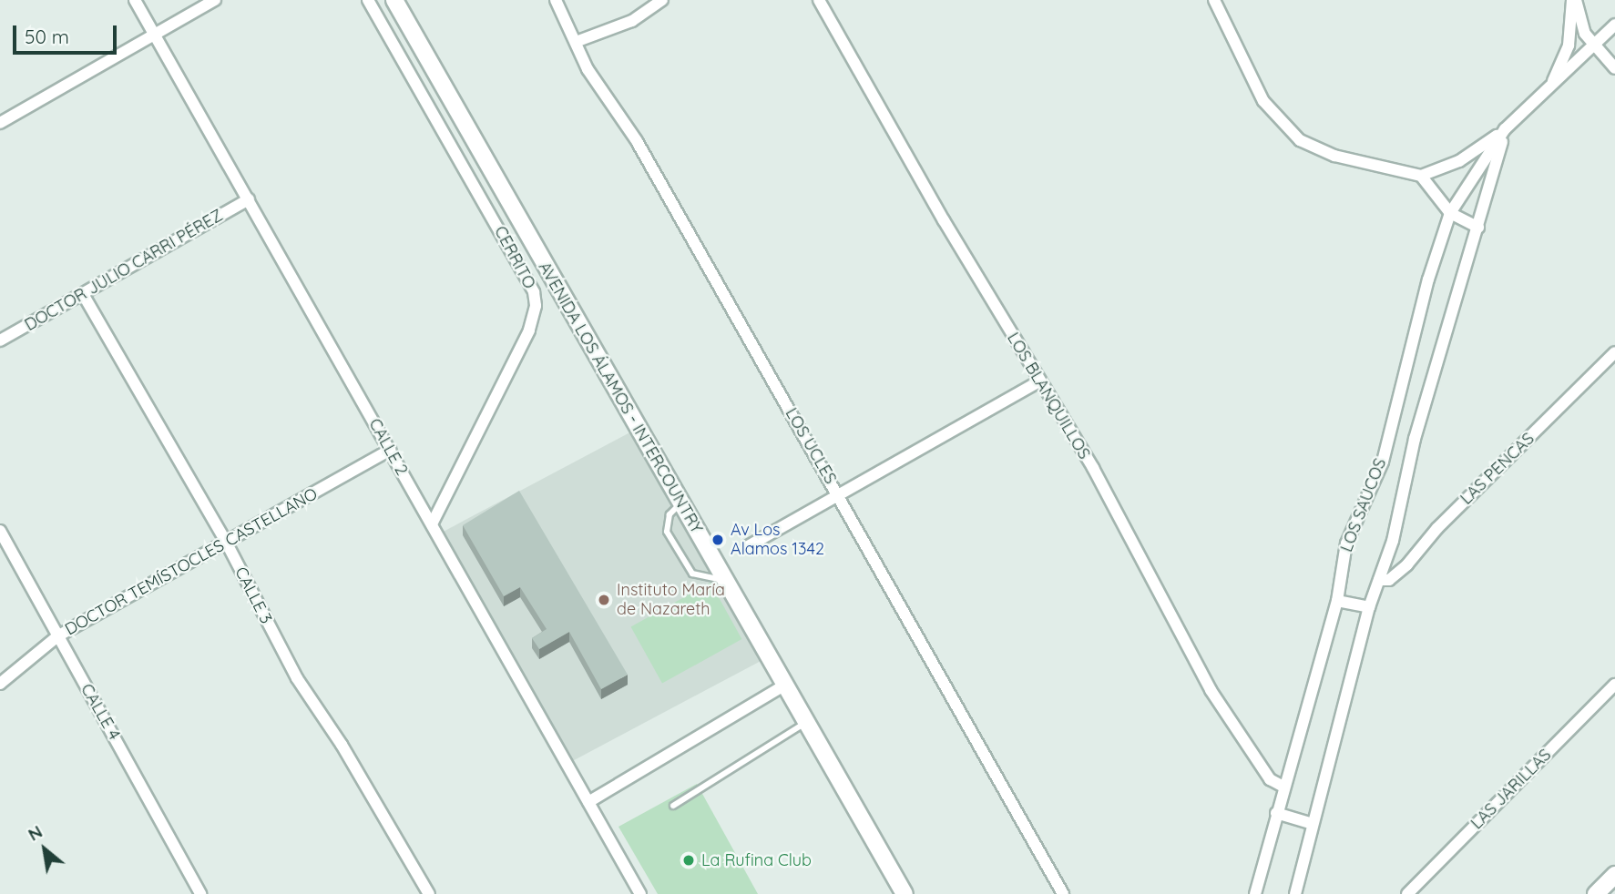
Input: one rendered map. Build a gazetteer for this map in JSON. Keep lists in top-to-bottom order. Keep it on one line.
{"streets":{"main road":["AVENIDA LOS ÁLAMOS - INTERCOUNTRY"],"street":["CERRITO","DOCTOR JULIO CARRI PÉREZ","LOS BLANQUILLOS","LOS UCLES","CALLE 2","LAS PENCAS","LOS SAUCOS","DOCTOR TEMÍSTOCLES CASTELLANO","CALLE 3","CALLE 4","LAS JARILLAS"]},"crossings":[["CERRITO","CALLE 2"],["DOCTOR JULIO CARRI PÉREZ","CALLE 2"],["DOCTOR JULIO CARRI PÉREZ","CALLE 3"],["LOS BLANQUILLOS","LOS SAUCOS"],["CALLE 2","DOCTOR TEMÍSTOCLES CASTELLANO"],["LAS PENCAS","LOS SAUCOS"],["DOCTOR TEMÍSTOCLES CASTELLANO","CALLE 3"],["DOCTOR TEMÍSTOCLES CASTELLANO","CALLE 4"]],"places":["Av Los Alamos 1342","Instituto María de Nazareth","La Rufina Club"],"scale_bar":"50 m","north":"top left"}
